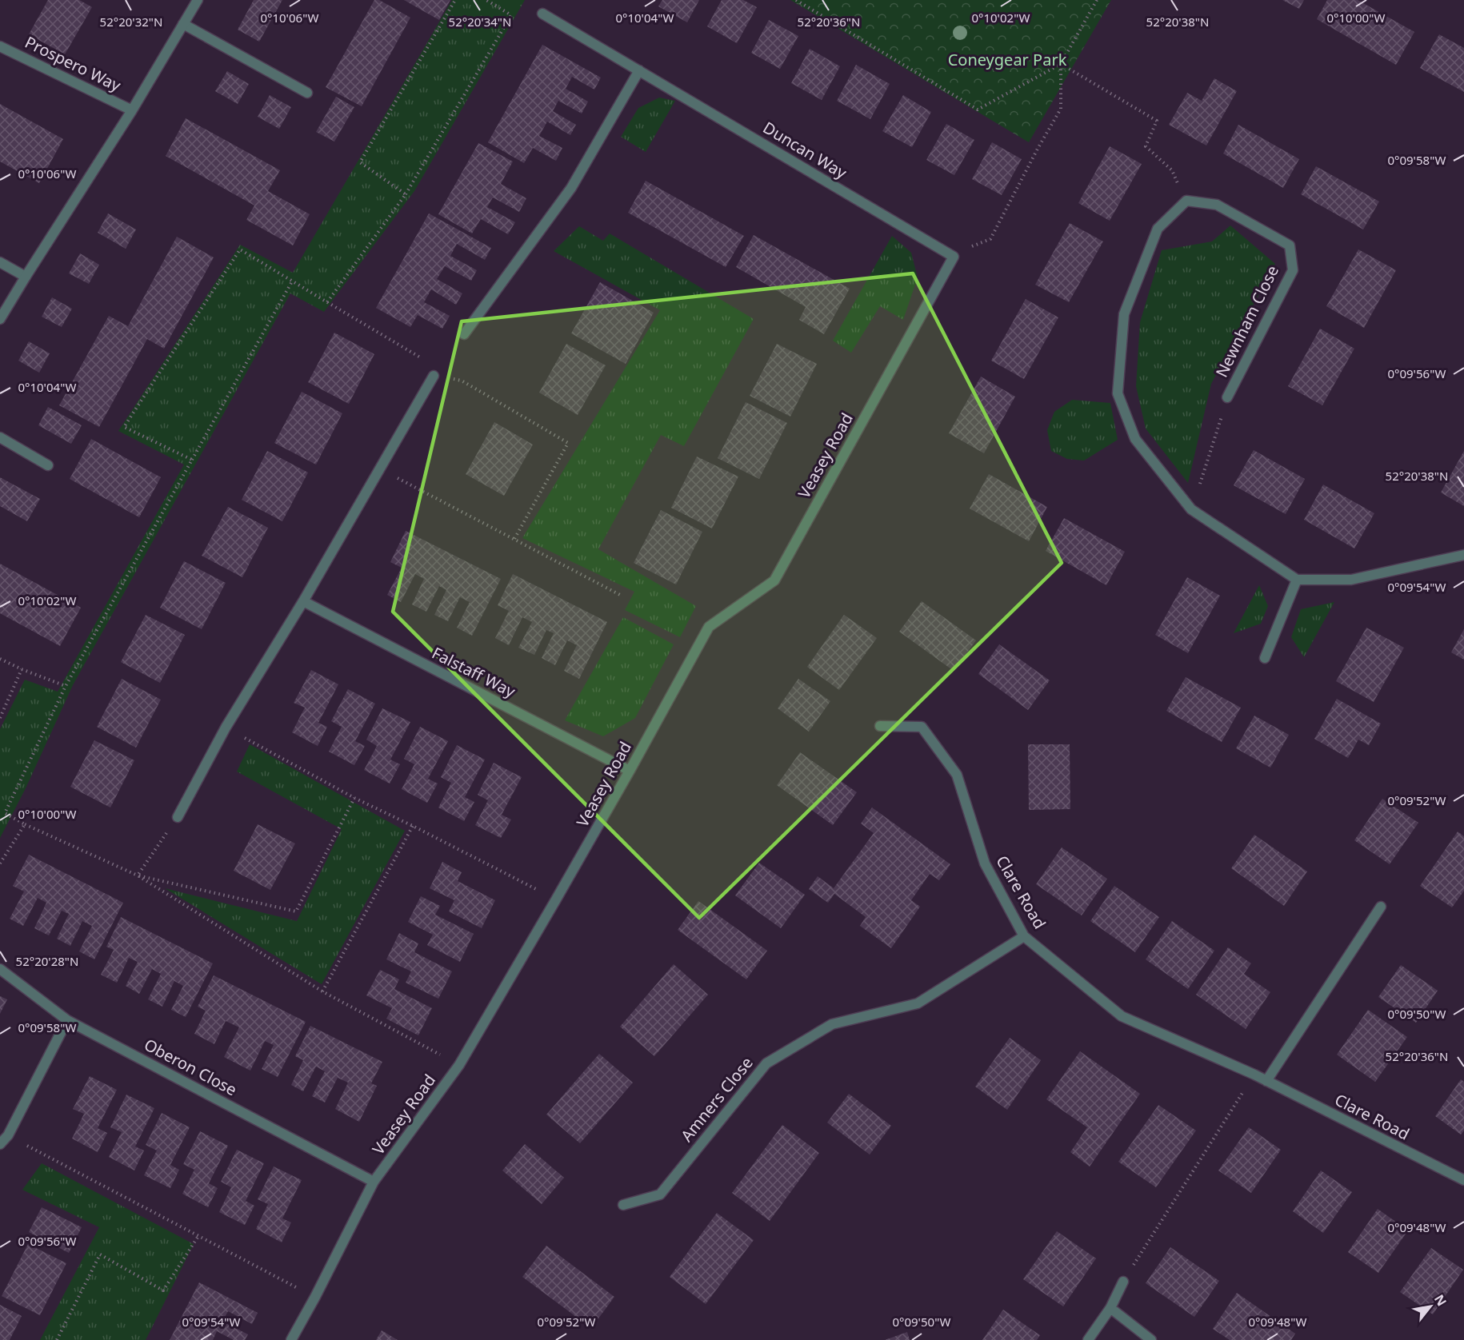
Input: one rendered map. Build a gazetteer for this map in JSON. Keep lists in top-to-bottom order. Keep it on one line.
{"streets":{"street":["Prospero Way","Duncan Way","Newnham Close","Veasey Road","Falstaff Way","Clare Road","Oberon Close","Amners Close"]},"crossings":[["Duncan Way","Veasey Road"],["Veasey Road","Falstaff Way"],["Veasey Road","Oberon Close"],["Clare Road","Amners Close"]],"parks":["Coneygear Park"],"north":"top right","coordinates":["0°10'00\"W","0°10'06\"W","0°10'04\"W","0°10'02\"W","52°20'36\"N","52°20'32\"N","52°20'34\"N","52°20'38\"N","0°09'58\"W","0°09'56\"W","0°09'54\"W","0°09'52\"W","52°20'28\"N","0°09'50\"W","0°09'48\"W"]}
